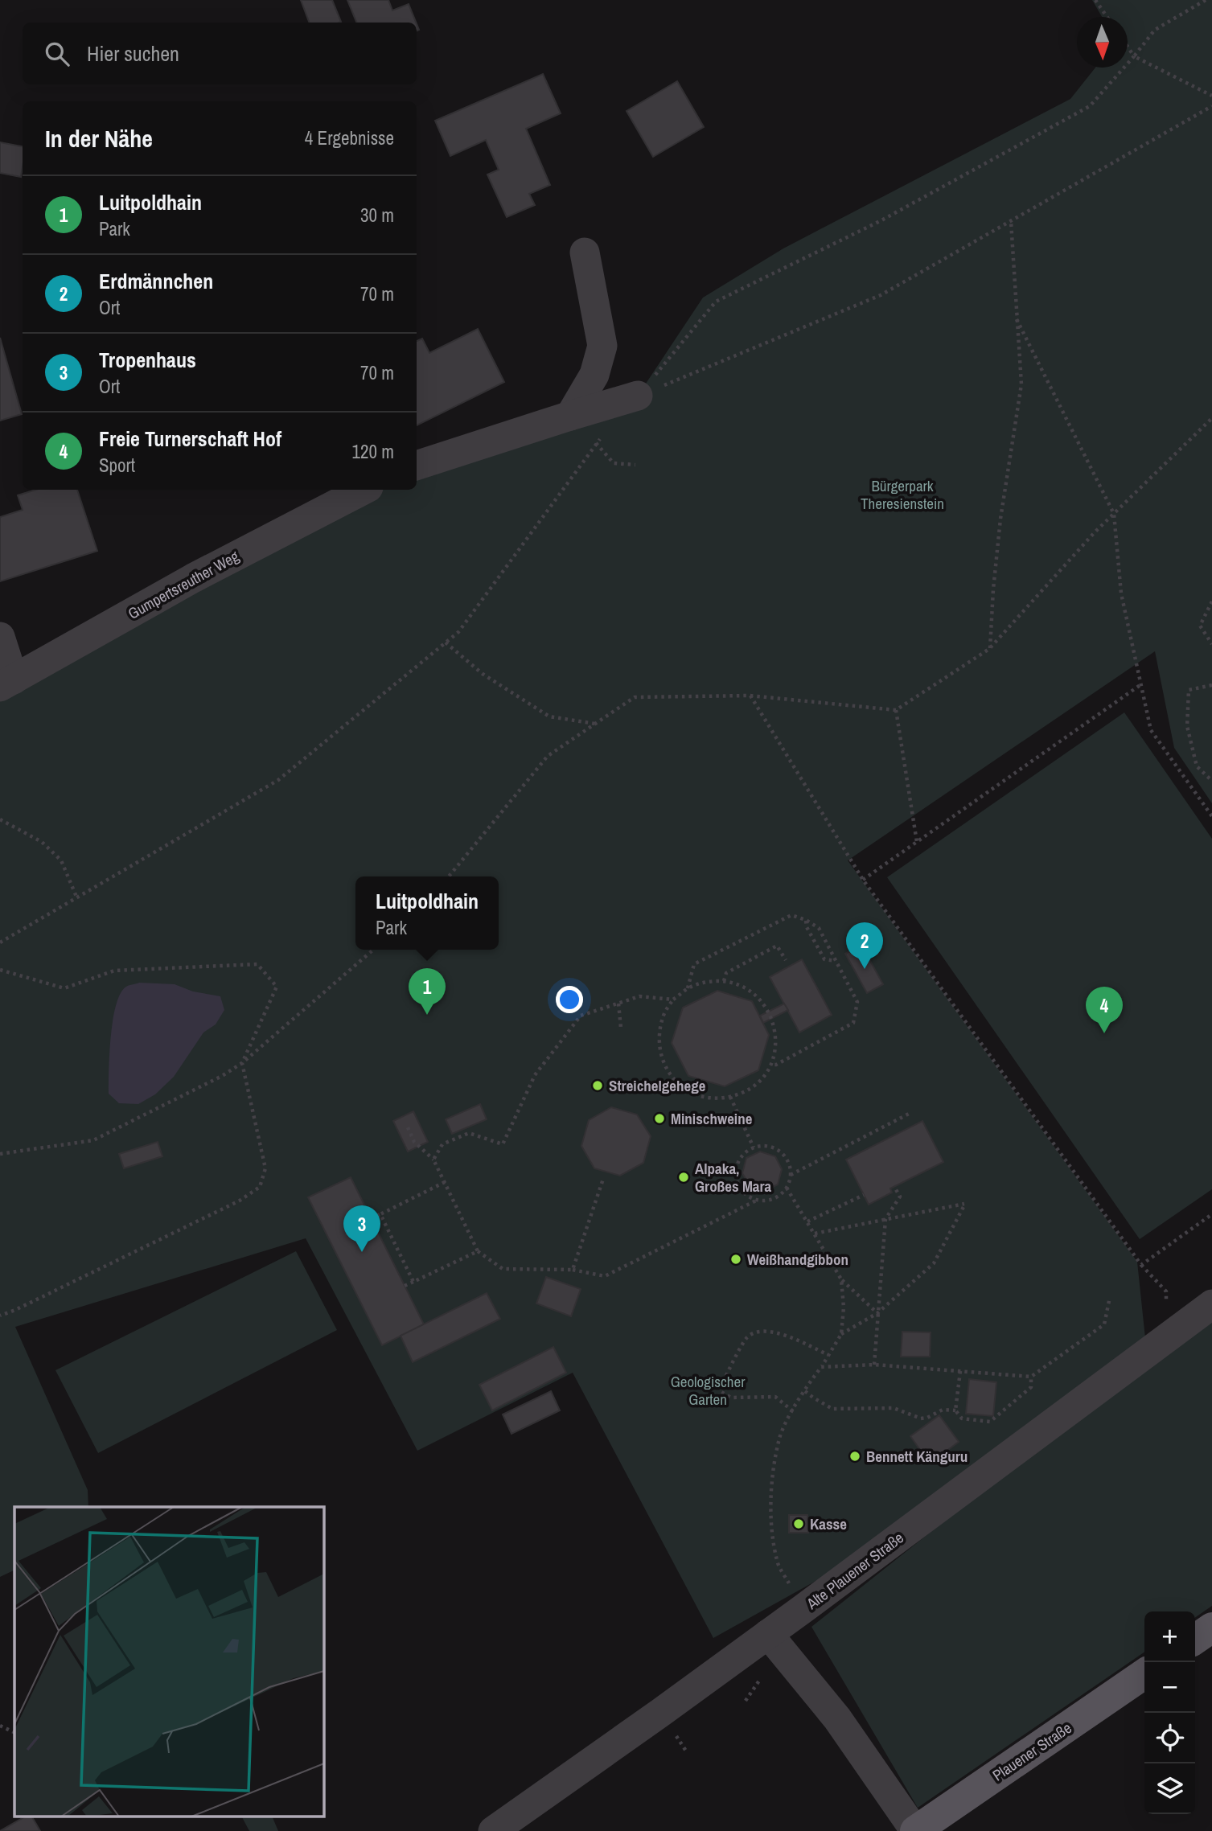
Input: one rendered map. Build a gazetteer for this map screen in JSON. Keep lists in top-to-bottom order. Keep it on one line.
{"streets":{"main road":["Plauener Straße"],"street":["Gumpertsreuther Weg","Alte Plauener Straße"]},"parks":["Bürgerpark Theresienstein","Geologischer Garten"],"places":["Streichelgehege","Minischweine","Alpaka, Großes Mara","Weißhandgibbon","Bennett Känguru","Kasse"],"north":"bottom","page":{"search":"Hier suchen","heading":["In der Nähe","4 Ergebnisse"],"list":[{"mark":"1","name":"Luitpoldhain","note":"Park","value":"30 m"},{"mark":"2","name":"Erdmännchen","note":"Ort","value":"70 m"},{"mark":"3","name":"Tropenhaus","note":"Ort","value":"70 m"},{"mark":"4","name":"Freie Turnerschaft Hof","note":"Sport","value":"120 m"}],"popup":["Luitpoldhain","Park"],"pins":["2","1","4","3"],"map_buttons":["+","−"]}}
